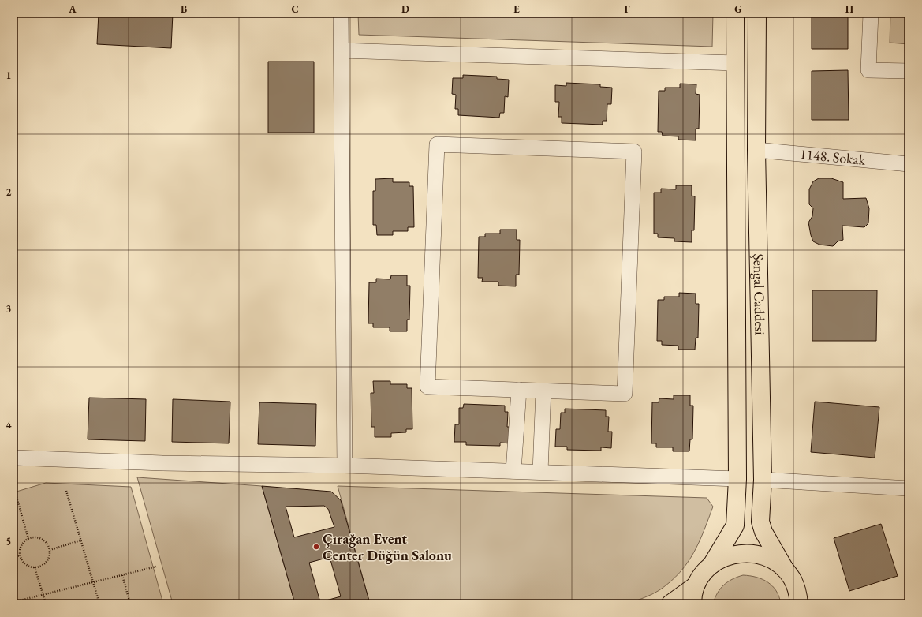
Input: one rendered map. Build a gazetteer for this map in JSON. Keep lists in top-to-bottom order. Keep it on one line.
{"streets":{"main road":["Şengal Caddesi"],"street":["1148. Sokak"]},"crossings":[["1148. Sokak","Şengal Caddesi"]],"places":["Çırağan Event Center Düğün Salonu"],"grid":{"columns":["A","B","C","D","E","F","G","H"],"rows":["1","2","3","4","5"]}}
